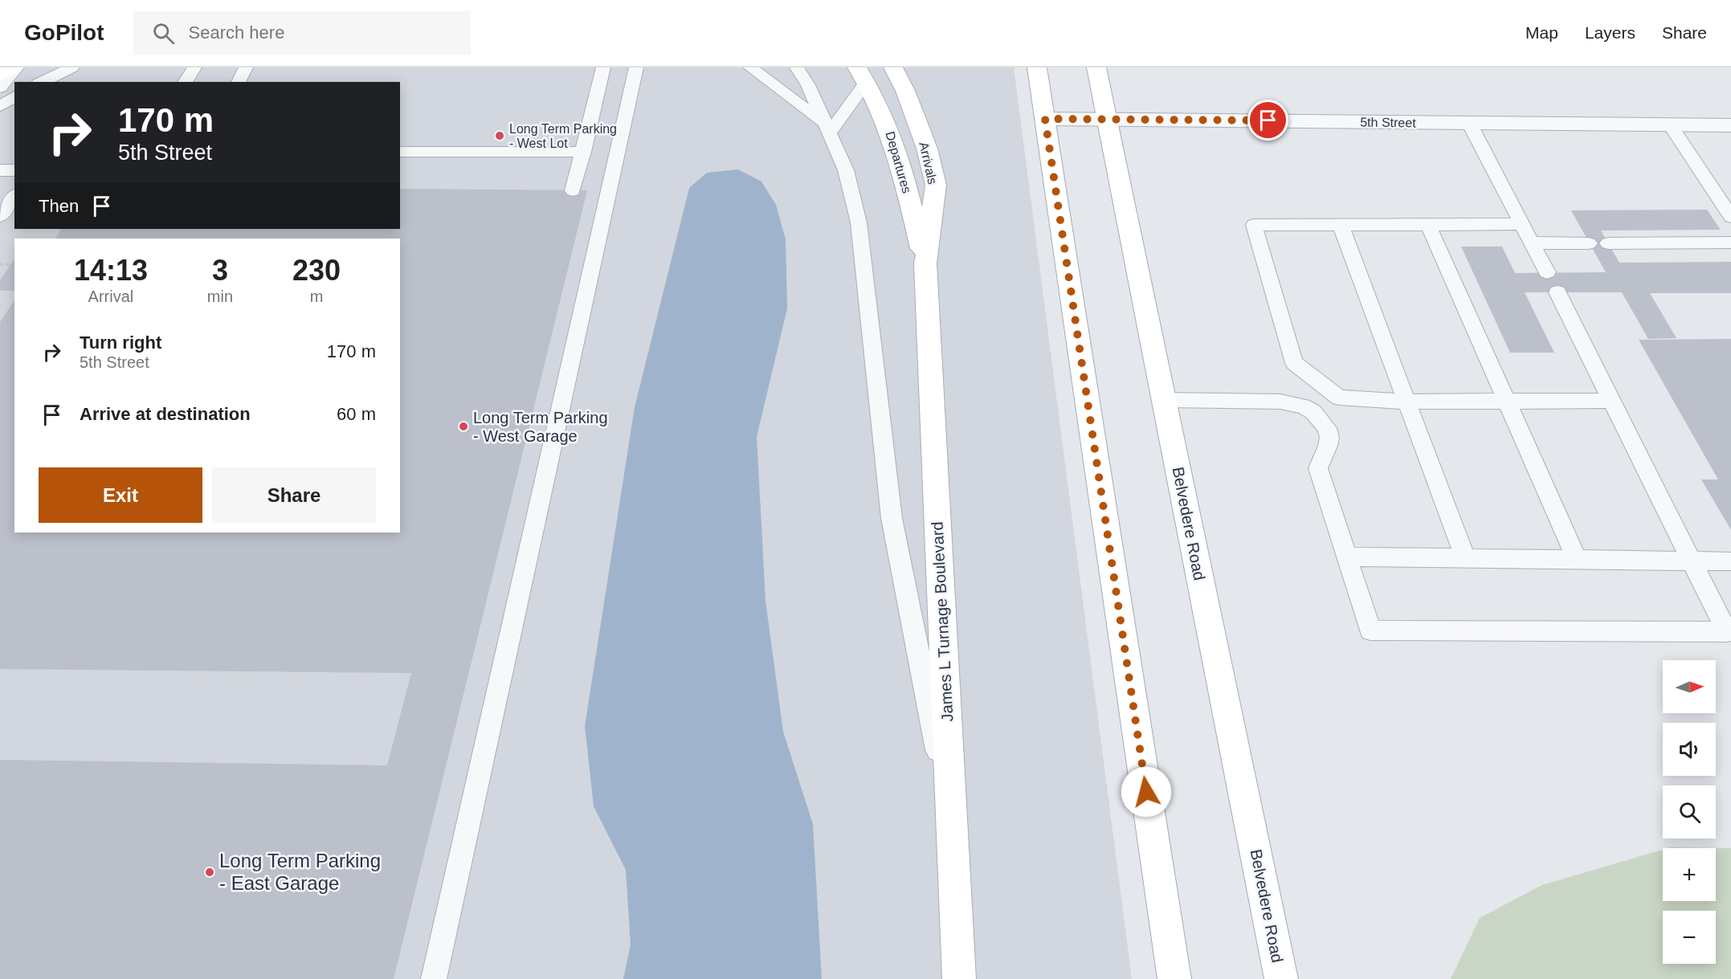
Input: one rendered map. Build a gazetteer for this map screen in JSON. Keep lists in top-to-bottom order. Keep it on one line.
{"streets":{"main road":["Departures","Arrivals","Belvedere Road","James L Turnage Boulevard"],"street":["5th Street"]},"crossings":[["5th Street","Belvedere Road"],["Departures","Arrivals"],["Departures","James L Turnage Boulevard"],["Arrivals","James L Turnage Boulevard"]],"places":["Long Term Parking - West Lot","Long Term Parking - West Garage","Long Term Parking - East Garage"],"north":"right","page":{"header":"GoPilot","search":"Search here","nav":["Map","Layers","Share"],"turn":["170 m","5th Street"],"then":"Then","eta":["14:13","Arrival","3","min","230","m"],"list":[{"name":"Turn right","note":"5th Street","value":"170 m"},{"name":"Arrive at destination","value":"60 m"}],"buttons":["Exit","Share"],"map_buttons":["+","−"]}}
